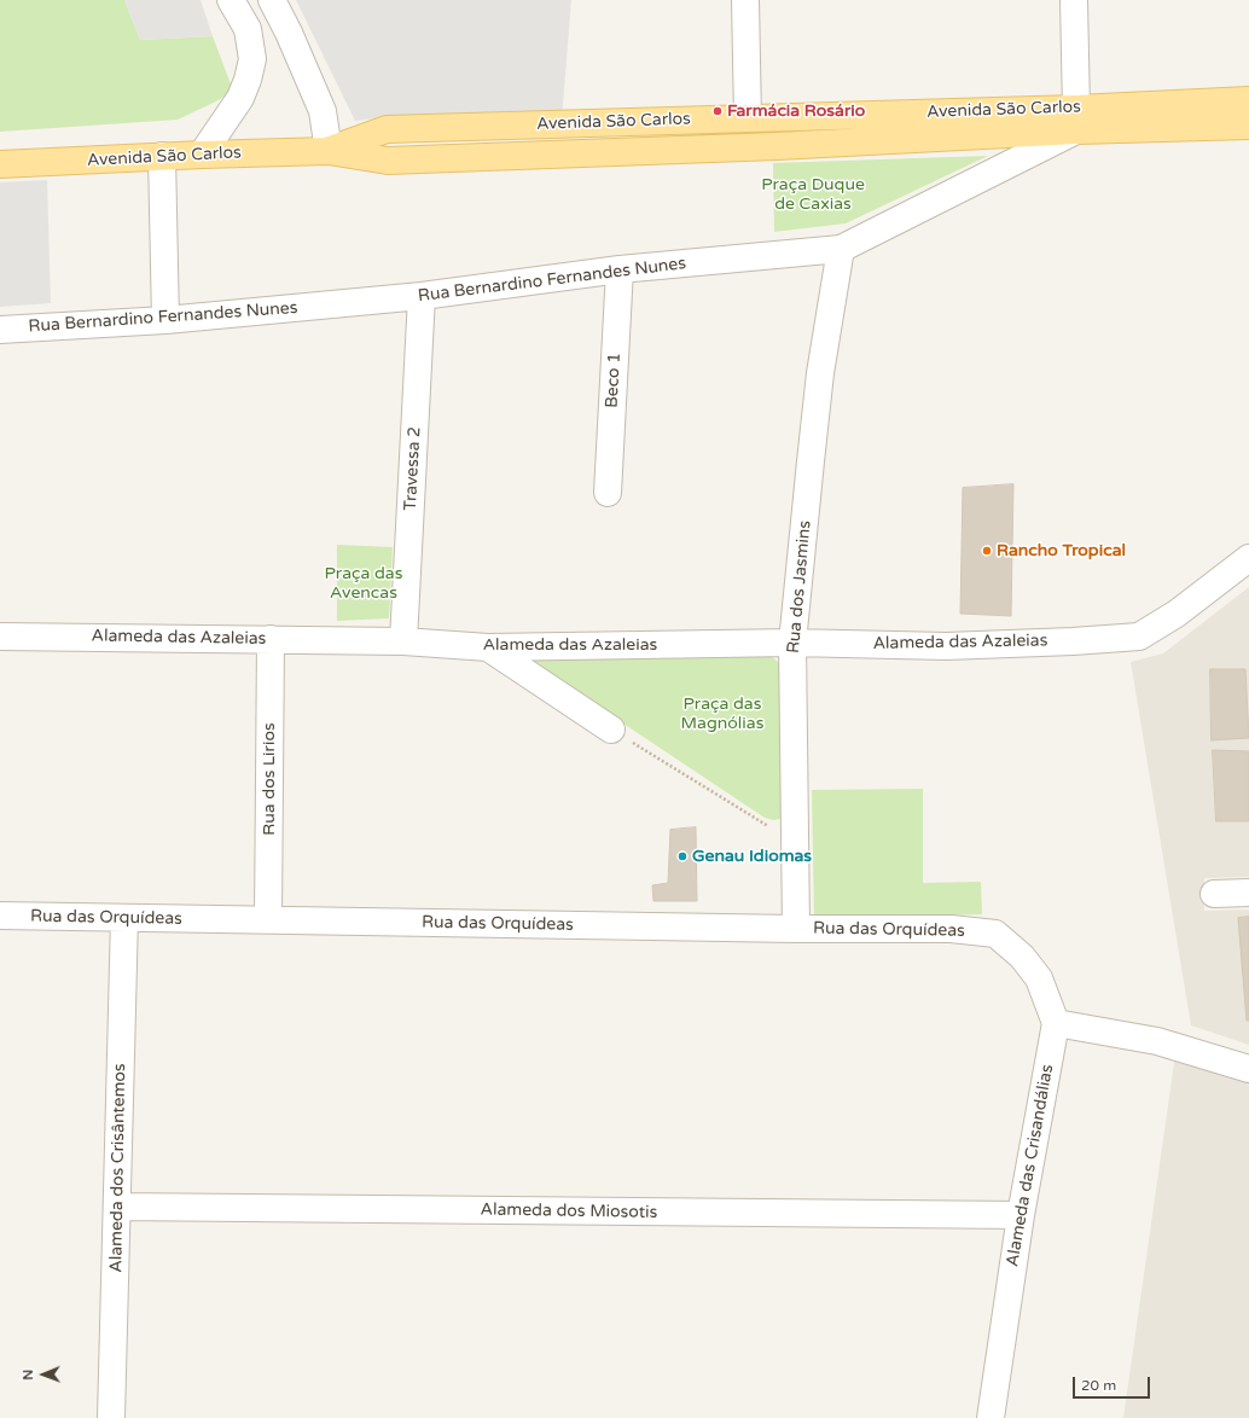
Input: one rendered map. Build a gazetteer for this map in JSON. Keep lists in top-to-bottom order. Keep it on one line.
{"streets":{"main road":["Avenida São Carlos"],"street":["Rua Bernardino Fernandes Nunes","Beco 1","Travessa 2","Rua dos Jasmins","Alameda das Azaleias","Rua dos Lirios","Rua das Orquídeas","Alameda das Crisandálias","Alameda dos Crisântemos","Alameda dos Miosotis"]},"crossings":[["Avenida São Carlos","Rua Bernardino Fernandes Nunes"],["Rua Bernardino Fernandes Nunes","Beco 1"],["Rua Bernardino Fernandes Nunes","Travessa 2"],["Rua Bernardino Fernandes Nunes","Rua dos Jasmins"],["Travessa 2","Alameda das Azaleias"],["Rua dos Jasmins","Alameda das Azaleias"],["Rua dos Jasmins","Rua das Orquídeas"],["Alameda das Azaleias","Rua dos Lirios"],["Rua dos Lirios","Rua das Orquídeas"],["Rua das Orquídeas","Alameda das Crisandálias"],["Rua das Orquídeas","Alameda dos Crisântemos"],["Alameda das Crisandálias","Alameda dos Miosotis"],["Alameda dos Crisântemos","Alameda dos Miosotis"]],"parks":["Praça Duque de Caxias","Praça das Avencas","Praça das Magnólias"],"places":["Farmácia Rosário","Rancho Tropical","Genau Idiomas"],"scale_bar":"20 m","north":"left"}
